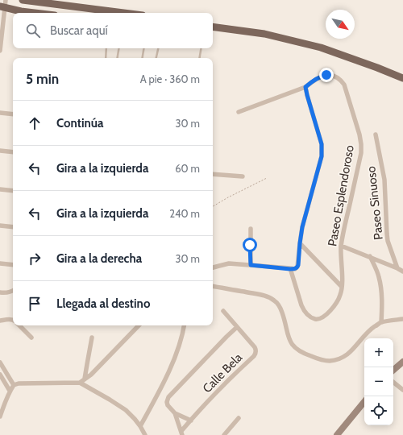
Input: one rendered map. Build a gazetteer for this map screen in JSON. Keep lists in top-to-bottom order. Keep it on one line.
{"streets":{"street":["Paseo Esplendoroso","Paseo Sinuoso","Calle Bela"]},"crossings":[["Paseo Esplendoroso","Paseo Sinuoso"]],"north":"bottom right","page":{"search":"Buscar aquí","heading":["5 min","A pie · 360 m"],"list":[["Continúa","30 m"],["Gira a la izquierda","60 m"],["Gira a la izquierda","240 m"],["Gira a la derecha","30 m"],"Llegada al destino"],"map_buttons":["+","−"]}}
